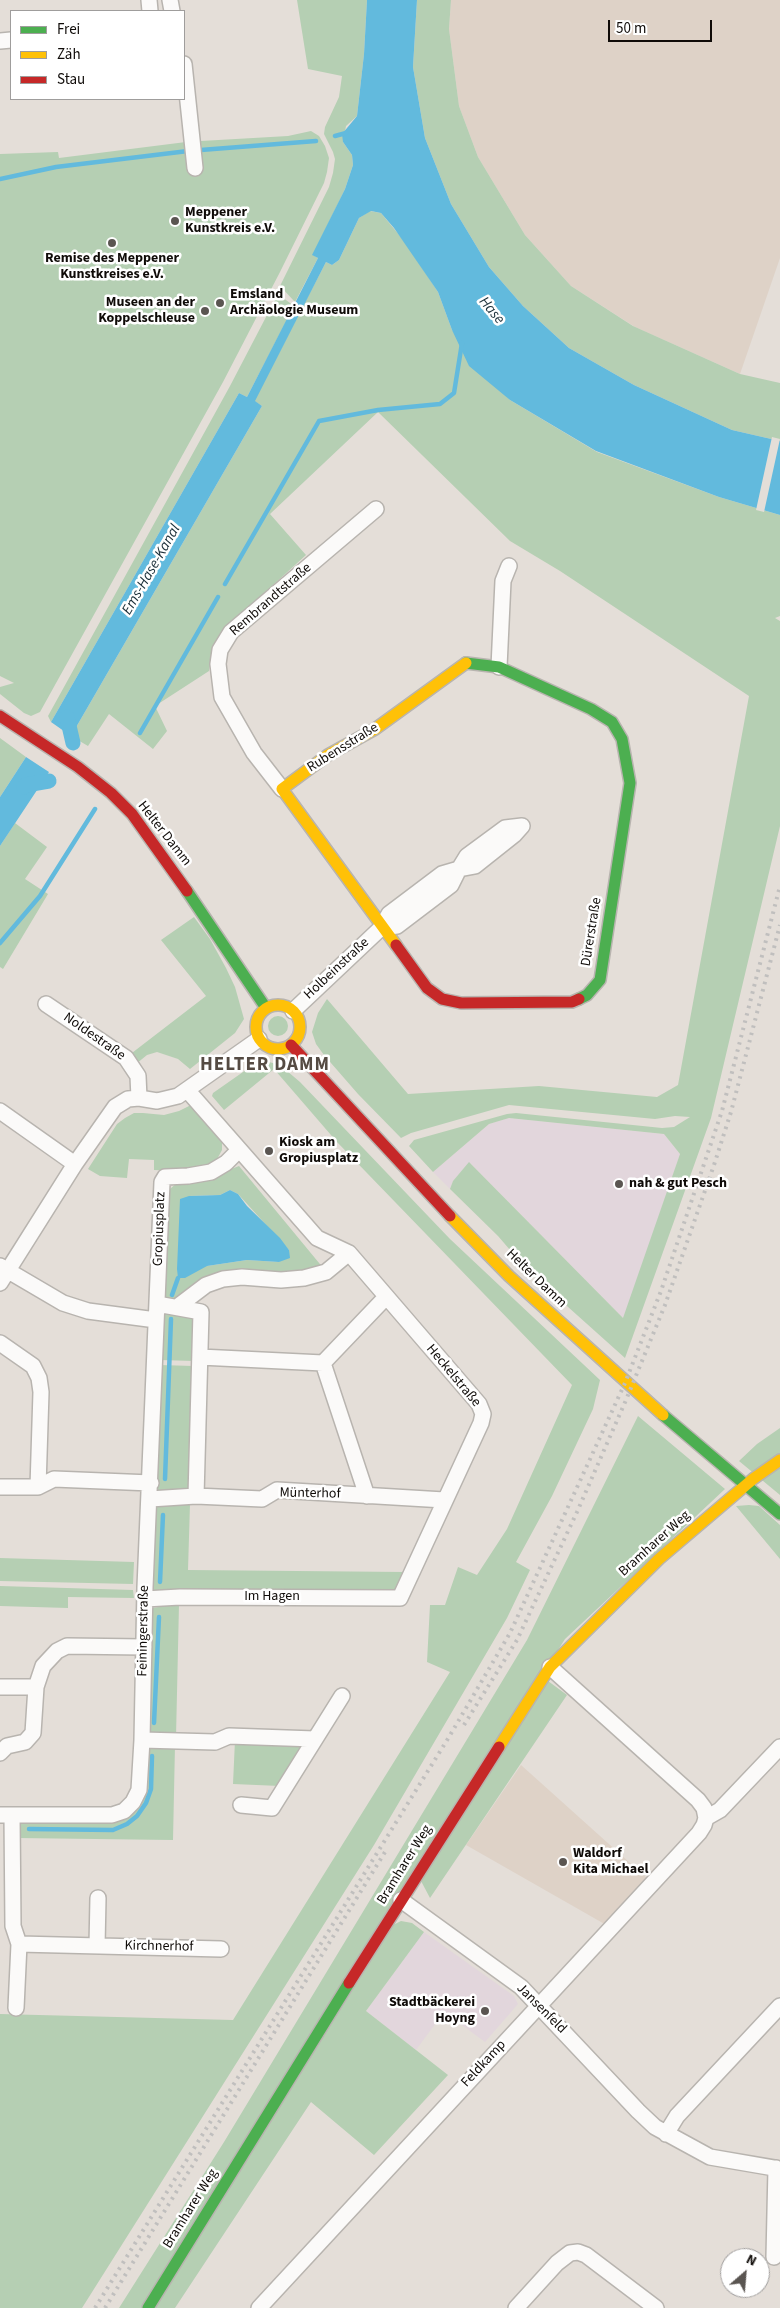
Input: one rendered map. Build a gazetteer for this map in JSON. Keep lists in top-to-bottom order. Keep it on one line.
{"streets":{"street":["Rembrandtstraße","Rubensstraße","Helter Damm","Dürerstraße","Holbeinstraße","Noldestraße","Gropiusplatz","Heckelstraße","Münterhof","Bramharer Weg","Im Hagen","Feiningerstraße","Kirchnerhof","Jansenfeld","Feldkamp"]},"crossings":[["Rembrandtstraße","Rubensstraße"],["Rubensstraße","Dürerstraße"],["Helter Damm","Holbeinstraße"],["Helter Damm","Bramharer Weg"],["Dürerstraße","Holbeinstraße"],["Gropiusplatz","Feiningerstraße"],["Heckelstraße","Münterhof"],["Heckelstraße","Im Hagen"],["Münterhof","Feiningerstraße"],["Bramharer Weg","Jansenfeld"],["Im Hagen","Feiningerstraße"],["Jansenfeld","Feldkamp"]],"districts":["HELTER DAMM"],"water":["Hase","Ems-Hase-Kanal"],"places":["Meppener Kunstkreis e.V.","Remise des Meppener Kunstkreises e.V.","Emsland Archäologie Museum","Museen an der Koppelschleuse","Kiosk am Gropiusplatz","nah & gut Pesch","Waldorf Kita Michael","Stadtbäckerei Hoyng"],"legend":["Frei","Zäh","Stau"],"scale_bar":"50 m","north":"top right"}
